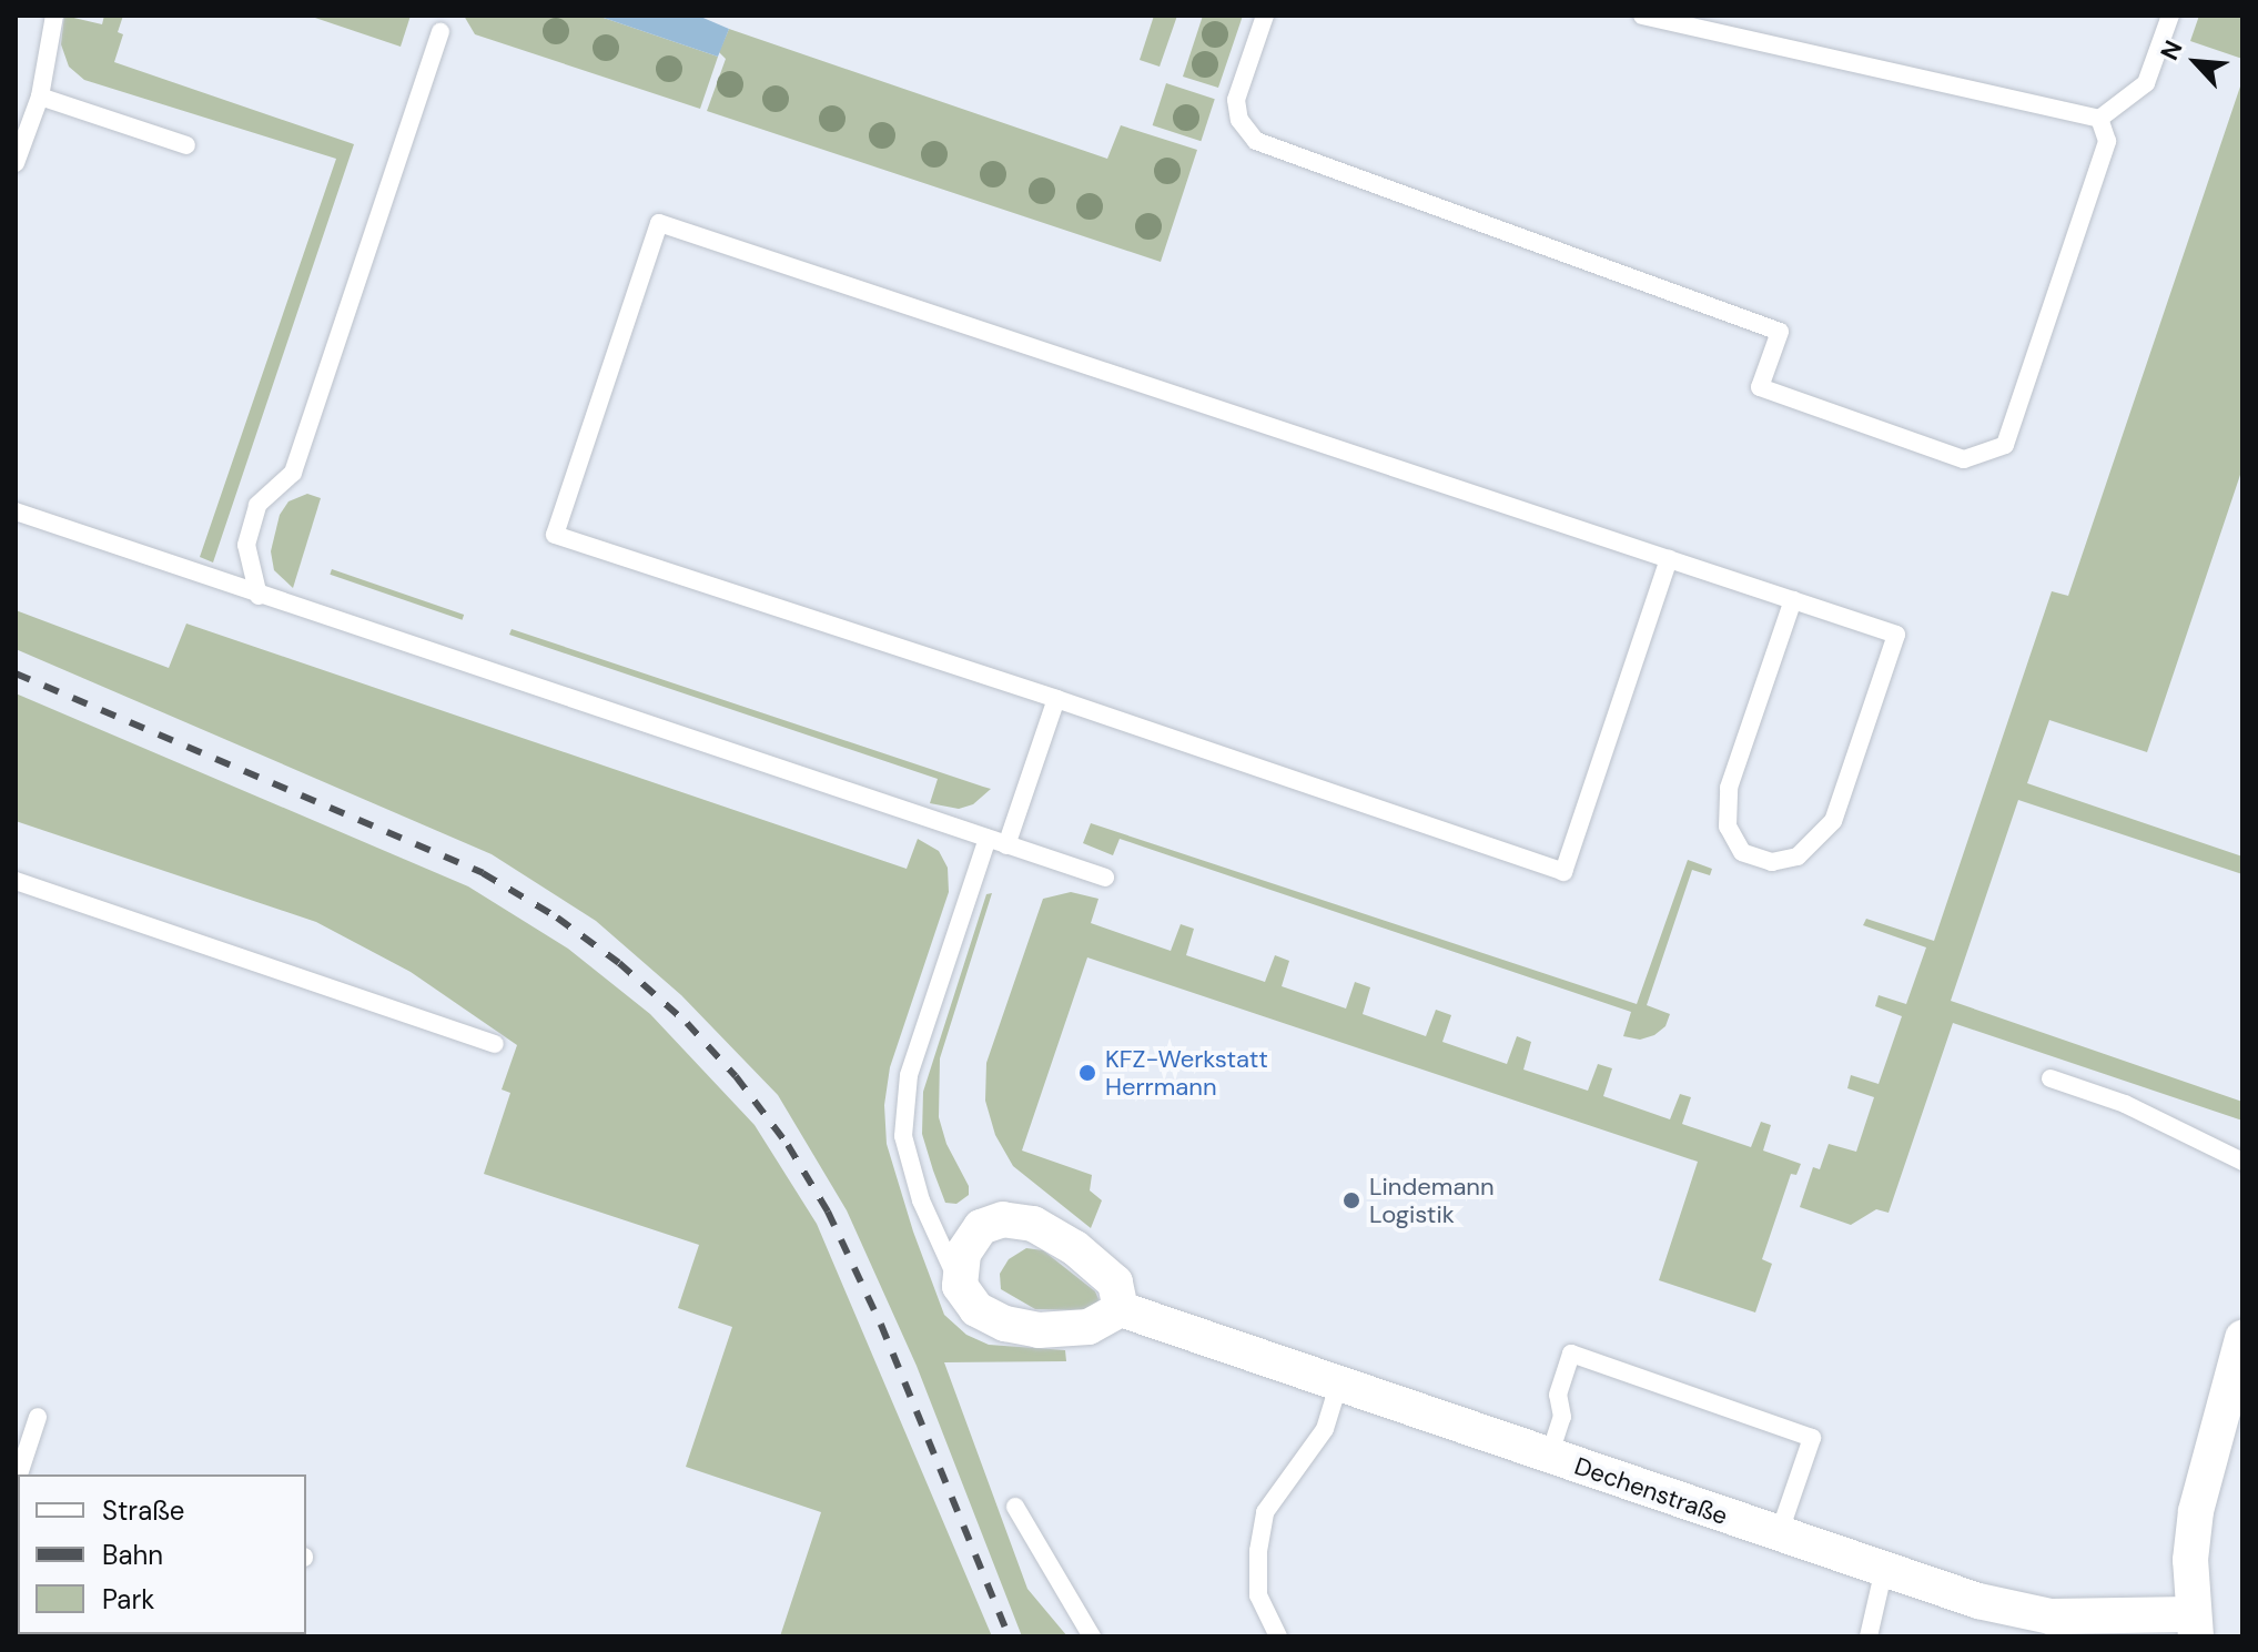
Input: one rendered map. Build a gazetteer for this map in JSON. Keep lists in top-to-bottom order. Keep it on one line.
{"streets":{"street":["Dechenstraße"]},"places":["KFZ-Werkstatt Herrmann","Lindemann Logistik"],"legend":["Straße","Bahn","Park"],"north":"top left"}
